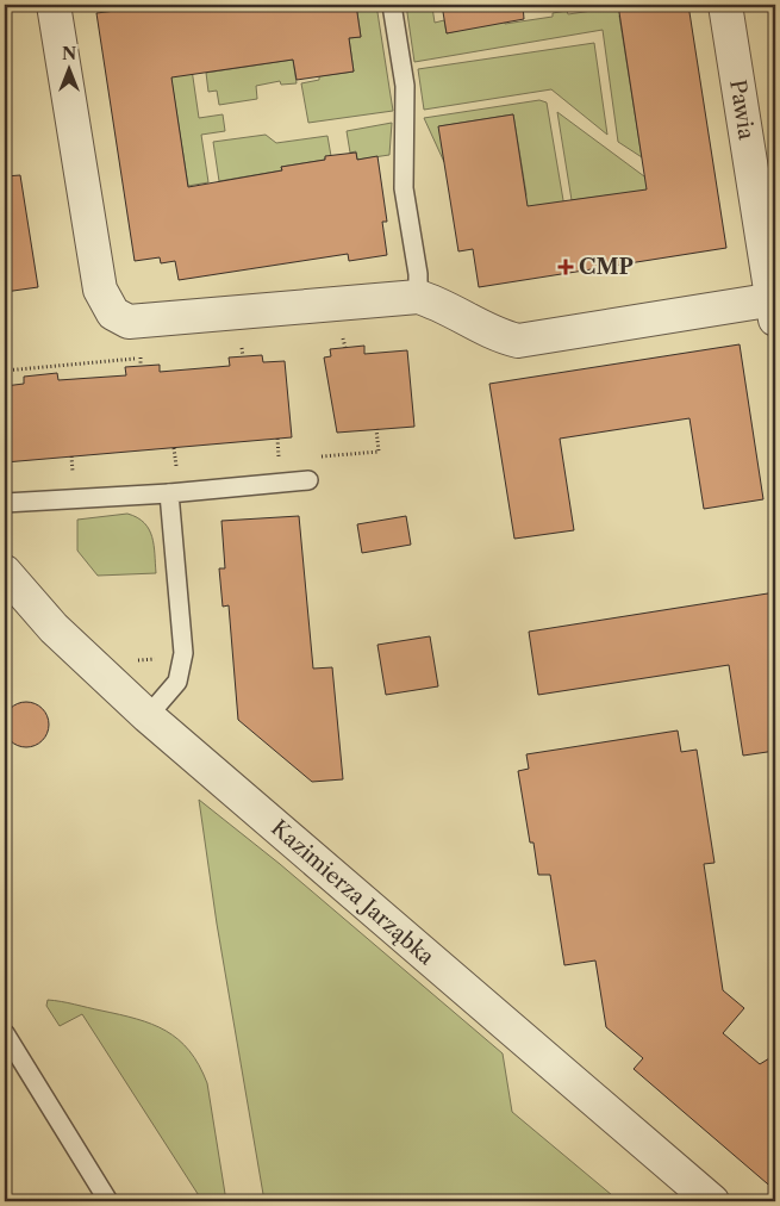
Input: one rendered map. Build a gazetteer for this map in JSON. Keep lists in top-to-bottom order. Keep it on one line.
{"streets":{"street":["Pawia","Kazimierza Jarząbka"]},"places":{"health":["CMP"]},"north":"top"}
